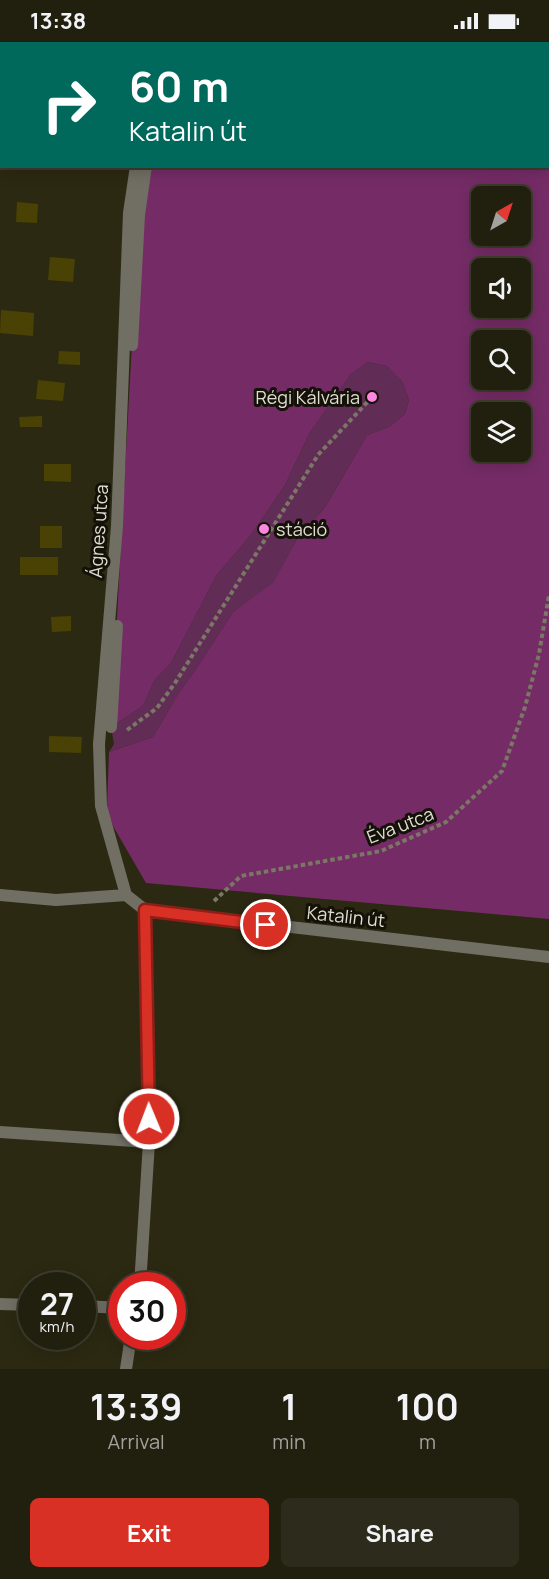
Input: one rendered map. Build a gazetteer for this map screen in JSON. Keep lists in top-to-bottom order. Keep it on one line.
{"streets":{"street":["Ágnes utca","Katalin út"],"path":["Éva utca"]},"crossings":[["Éva utca","Katalin út"]],"places":["Régi Kálvária","stáció"],"north":"top right","page":{"status":"13:38","turn":["60 m","Katalin út"],"speed":"27 km/h","limit":"30","eta":["13:39","Arrival","1","min","100","m"],"buttons":["Exit","Share"]}}
